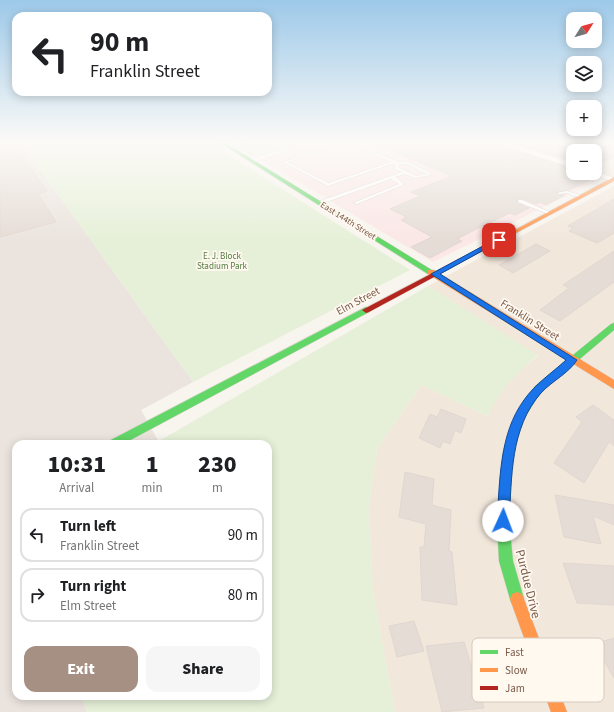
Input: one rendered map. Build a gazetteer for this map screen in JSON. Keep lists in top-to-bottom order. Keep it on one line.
{"streets":{"street":["East 144th Street","Elm Street","Franklin Street","Purdue Drive"]},"crossings":[["East 144th Street","Elm Street"],["East 144th Street","Franklin Street"],["Elm Street","Franklin Street"],["Franklin Street","Purdue Drive"]],"parks":["E. J. Block Stadium Park"],"legend":["Fast","Slow","Jam"],"north":"top right","page":{"map_buttons":["+","−"],"turn":["90 m","Franklin Street"],"eta":["10:31","Arrival","1","min","230","m"],"list":[{"name":"Turn left","note":"Franklin Street","value":"90 m"},{"name":"Turn right","note":"Elm Street","value":"80 m"}],"buttons":["Exit","Share"]}}
